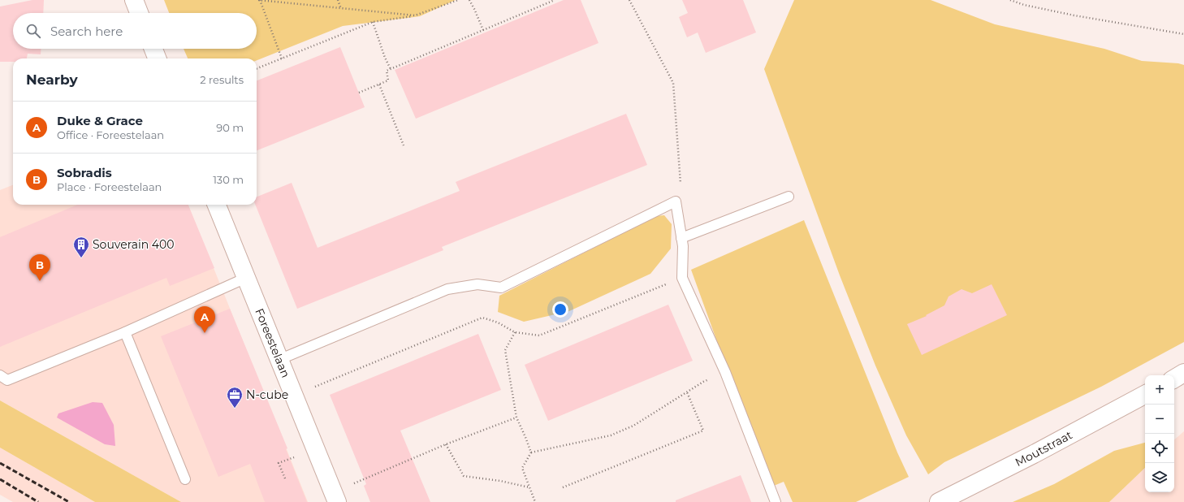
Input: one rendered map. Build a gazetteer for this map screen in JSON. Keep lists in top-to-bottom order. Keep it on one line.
{"streets":{"street":["Foreestelaan","Moutstraat"]},"places":{"building":["Souverain 400"],"office":["N-cube"]},"page":{"search":"Search here","heading":["Nearby","2 results"],"list":[{"mark":"A","name":"Duke & Grace","note":"Office · Foreestelaan","value":"90 m"},{"mark":"B","name":"Sobradis","note":"Place · Foreestelaan","value":"130 m"}],"pins":["B","A"],"map_buttons":["+","−"]}}
